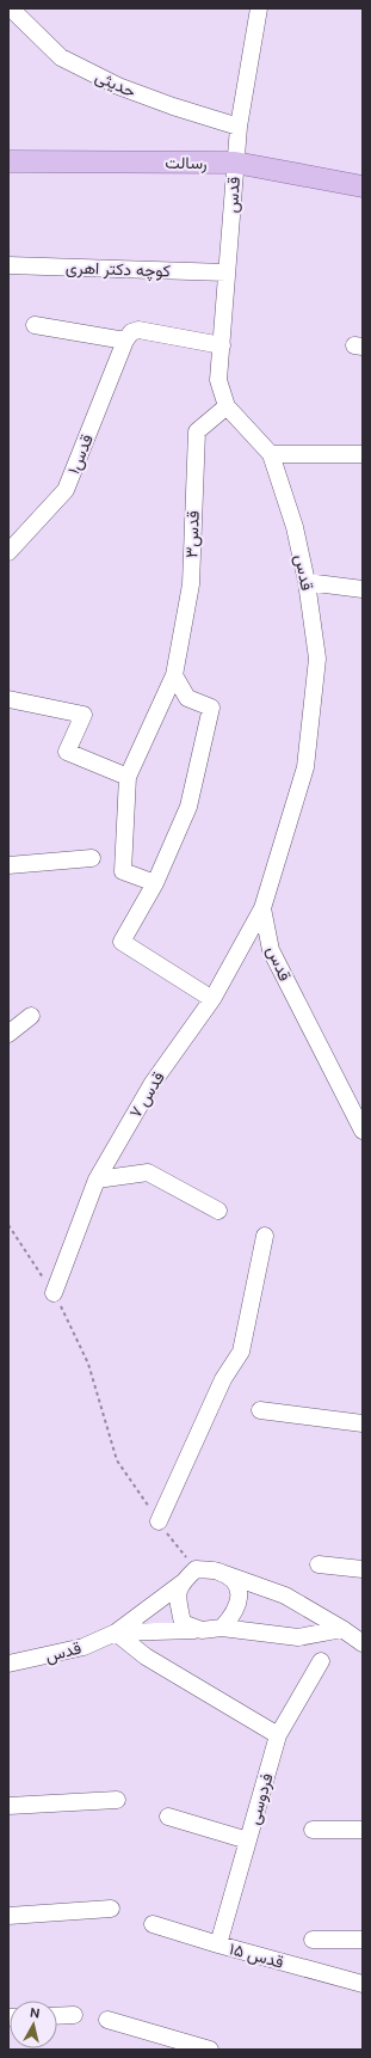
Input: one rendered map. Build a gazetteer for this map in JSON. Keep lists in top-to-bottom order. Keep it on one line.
{"streets":{"main road":["رسالت"],"street":["حدیثی","قدس","کوچه دکتر اهری","قدس۱","قدس۳","قدس ۷","فردوسی","قدس ۱۵"]},"crossings":[["حدیثی","قدس"],["رسالت","قدس"],["قدس","کوچه دکتر اهری"],["قدس","قدس۳"],["قدس","قدس ۷"],["فردوسی","قدس ۱۵"]],"north":"top"}
